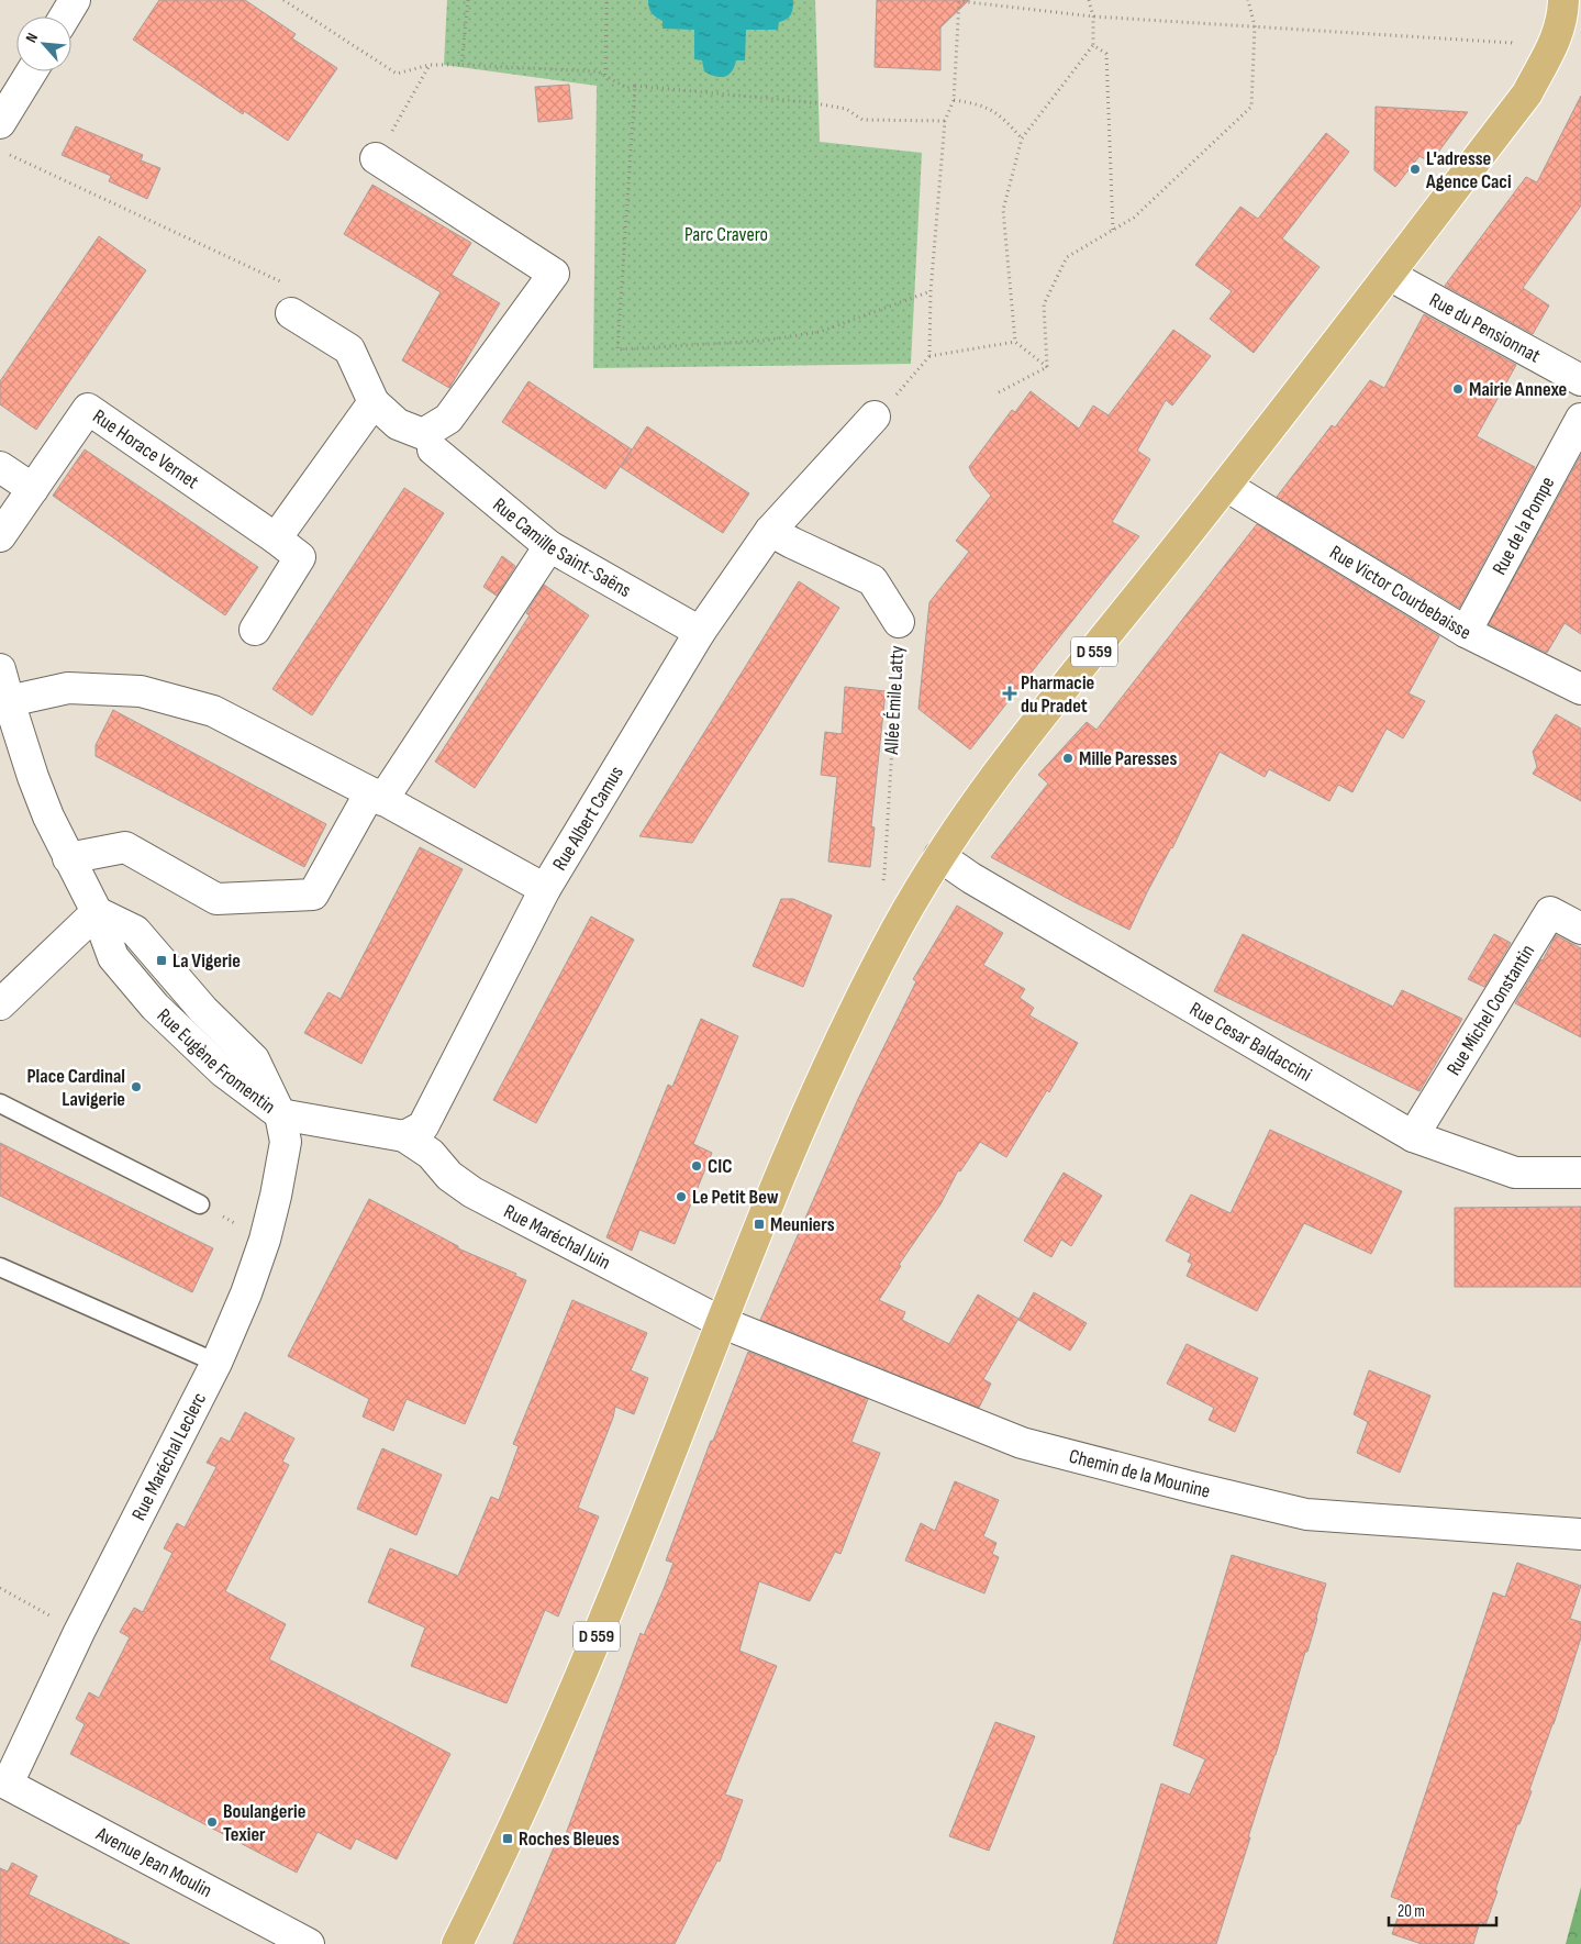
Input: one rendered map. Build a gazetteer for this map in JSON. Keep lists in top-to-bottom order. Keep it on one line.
{"streets":{"main road":["D 559"],"street":["Rue du Pensionnat","Rue Horace Vernet","Rue de la Pompe","Rue Camille Saint-Saëns","Rue Victor Courbebaisse","Allée Émile Latty","Rue Albert Camus","Rue Michel Constantin","Rue Cesar Baldaccini","Rue Eugène Fromentin","Rue Maréchal Juin","Rue Maréchal Leclerc","Chemin de la Mounine","Avenue Jean Moulin"]},"crossings":[["Rue du Pensionnat","D 559"],["Rue de la Pompe","Rue Victor Courbebaisse"],["Rue Camille Saint-Saëns","Rue Albert Camus"],["Rue Victor Courbebaisse","D 559"],["D 559","Rue Cesar Baldaccini"],["D 559","Rue Maréchal Juin"],["D 559","Chemin de la Mounine"],["Allée Émile Latty","Rue Albert Camus"],["Rue Albert Camus","Rue Maréchal Juin"],["Rue Michel Constantin","Rue Cesar Baldaccini"],["Rue Eugène Fromentin","Rue Maréchal Leclerc"],["Rue Maréchal Juin","Chemin de la Mounine"],["Rue Maréchal Leclerc","Avenue Jean Moulin"]],"parks":["Parc Cravero"],"places":{"other":["L'adresse Agence Caci","Mairie Annexe","Mille Paresses","Place Cardinal Lavigerie","CIC","Le Petit Bew","Boulangerie Texier"],"health":["Pharmacie du Pradet"],"transit":["La Vigerie","Meuniers","Roches Bleues"]},"scale_bar":"20 m","north":"top left"}
